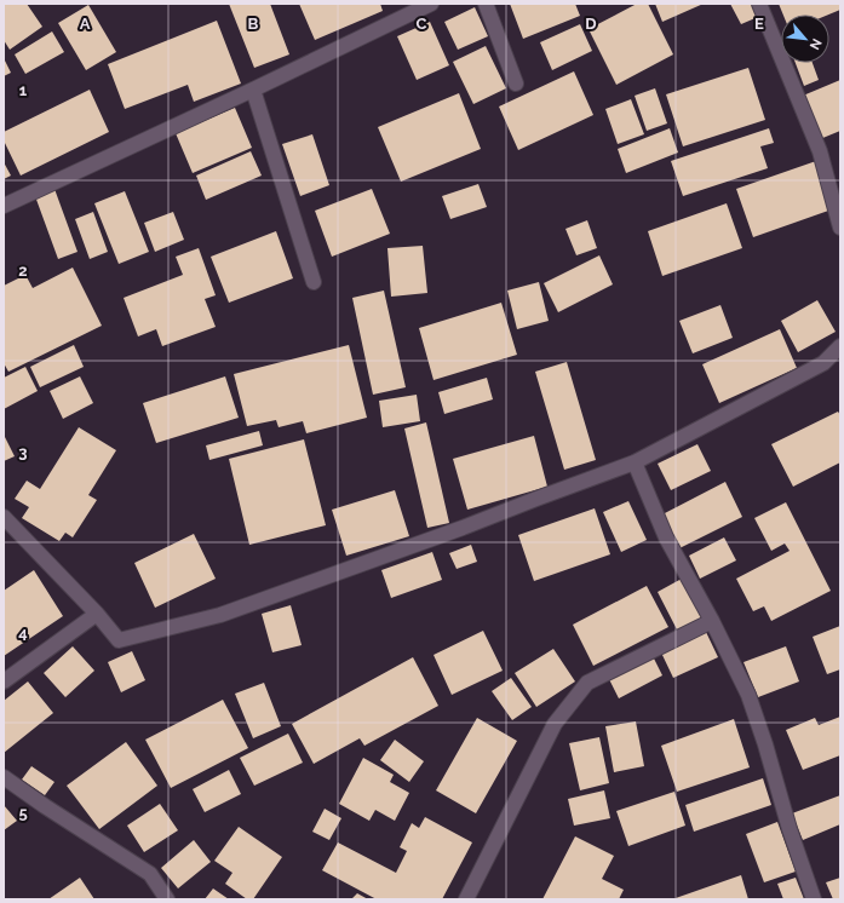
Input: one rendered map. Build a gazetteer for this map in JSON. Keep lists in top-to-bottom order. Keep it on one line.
{"north":"bottom right","grid":{"columns":["A","B","C","D","E"],"rows":["1","2","3","4","5"]}}
